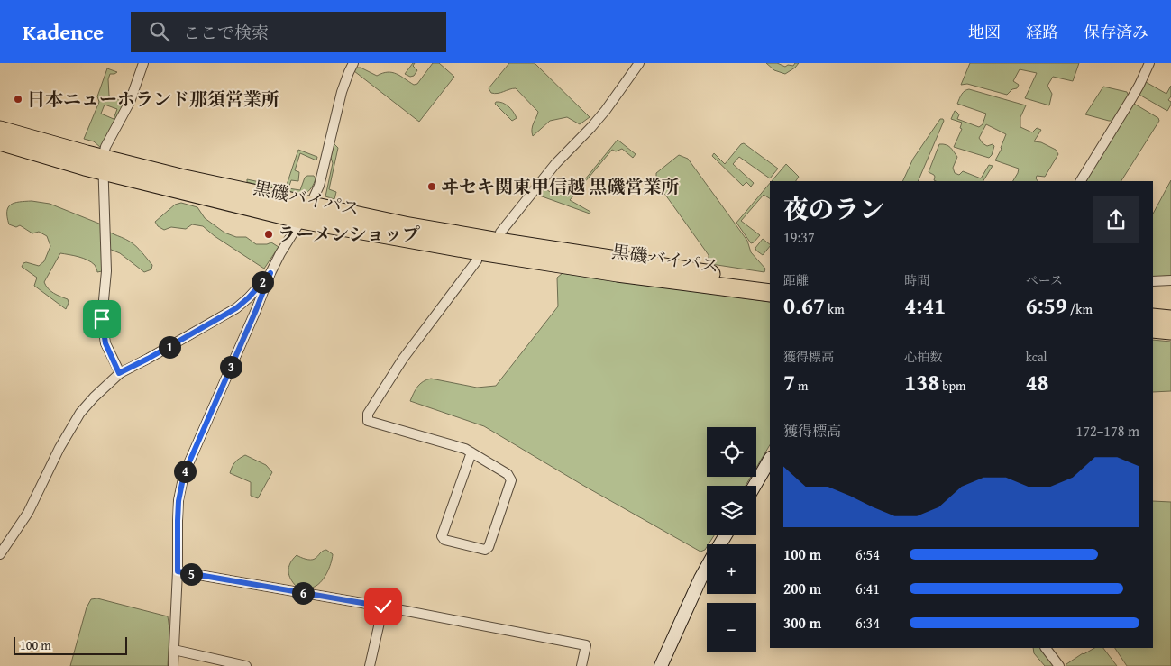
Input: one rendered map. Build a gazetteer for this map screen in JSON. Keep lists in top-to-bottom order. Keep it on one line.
{"streets":{"highway":["黒磯バイパス"]},"places":["日本ニューホランド那須営業所","ヰセキ関東甲信越 黒磯営業所","ラーメンショップ"],"scale_bar":"100 m","page":{"header":"Kadence","search":"ここで検索","nav":["地図","経路","保存済み"],"heading":["夜のラン","19:37"],"stats":[["距離","0.67 km"],["時間","4:41"],["ペース","6:59 /km"],["獲得標高","7 m"],["心拍数","138 bpm"],["kcal","48"]],"pins":["2","1","3","4","5","6"],"chart":["獲得標高","172–178 m"],"map_buttons":["+","−"],"list":[{"name":"100 m","note":"6:54"},{"name":"200 m","note":"6:41"},{"name":"300 m","note":"6:34"}],"scale":"100 m"}}
